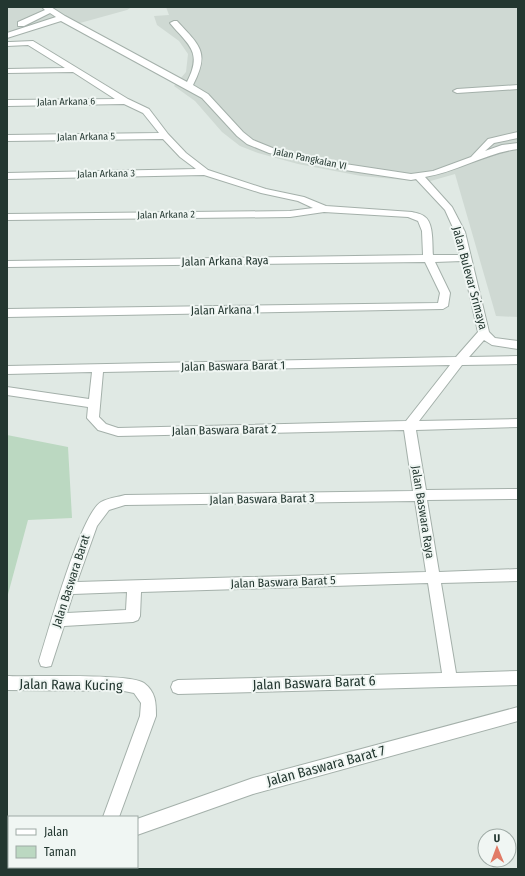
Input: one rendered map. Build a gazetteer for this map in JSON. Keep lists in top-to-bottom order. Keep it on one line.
{"streets":{"street":["Jalan Arkana 6","Jalan Arkana 5","Jalan Pangkalan VI","Jalan Arkana 3","Jalan Arkana 2","Jalan Arkana Raya","Jalan Bulevar Srimaya","Jalan Arkana 1","Jalan Baswara Barat 1","Jalan Baswara Barat 2","Jalan Baswara Barat 3","Jalan Baswara Raya","Jalan Baswara Barat","Jalan Baswara Barat 5","Jalan Baswara Barat 6","Jalan Rawa Kucing","Jalan Baswara Barat 7"]},"crossings":[["Jalan Pangkalan VI","Jalan Bulevar Srimaya"],["Jalan Arkana Raya","Jalan Bulevar Srimaya"],["Jalan Arkana Raya","Jalan Arkana 1"],["Jalan Baswara Barat 1","Jalan Baswara Barat 2"],["Jalan Baswara Barat 2","Jalan Baswara Raya"],["Jalan Baswara Barat 3","Jalan Baswara Raya"],["Jalan Baswara Barat 3","Jalan Baswara Barat"],["Jalan Baswara Raya","Jalan Baswara Barat 5"],["Jalan Baswara Raya","Jalan Baswara Barat 6"],["Jalan Baswara Barat","Jalan Baswara Barat 5"]],"legend":["Jalan","Taman"],"north":"top"}
